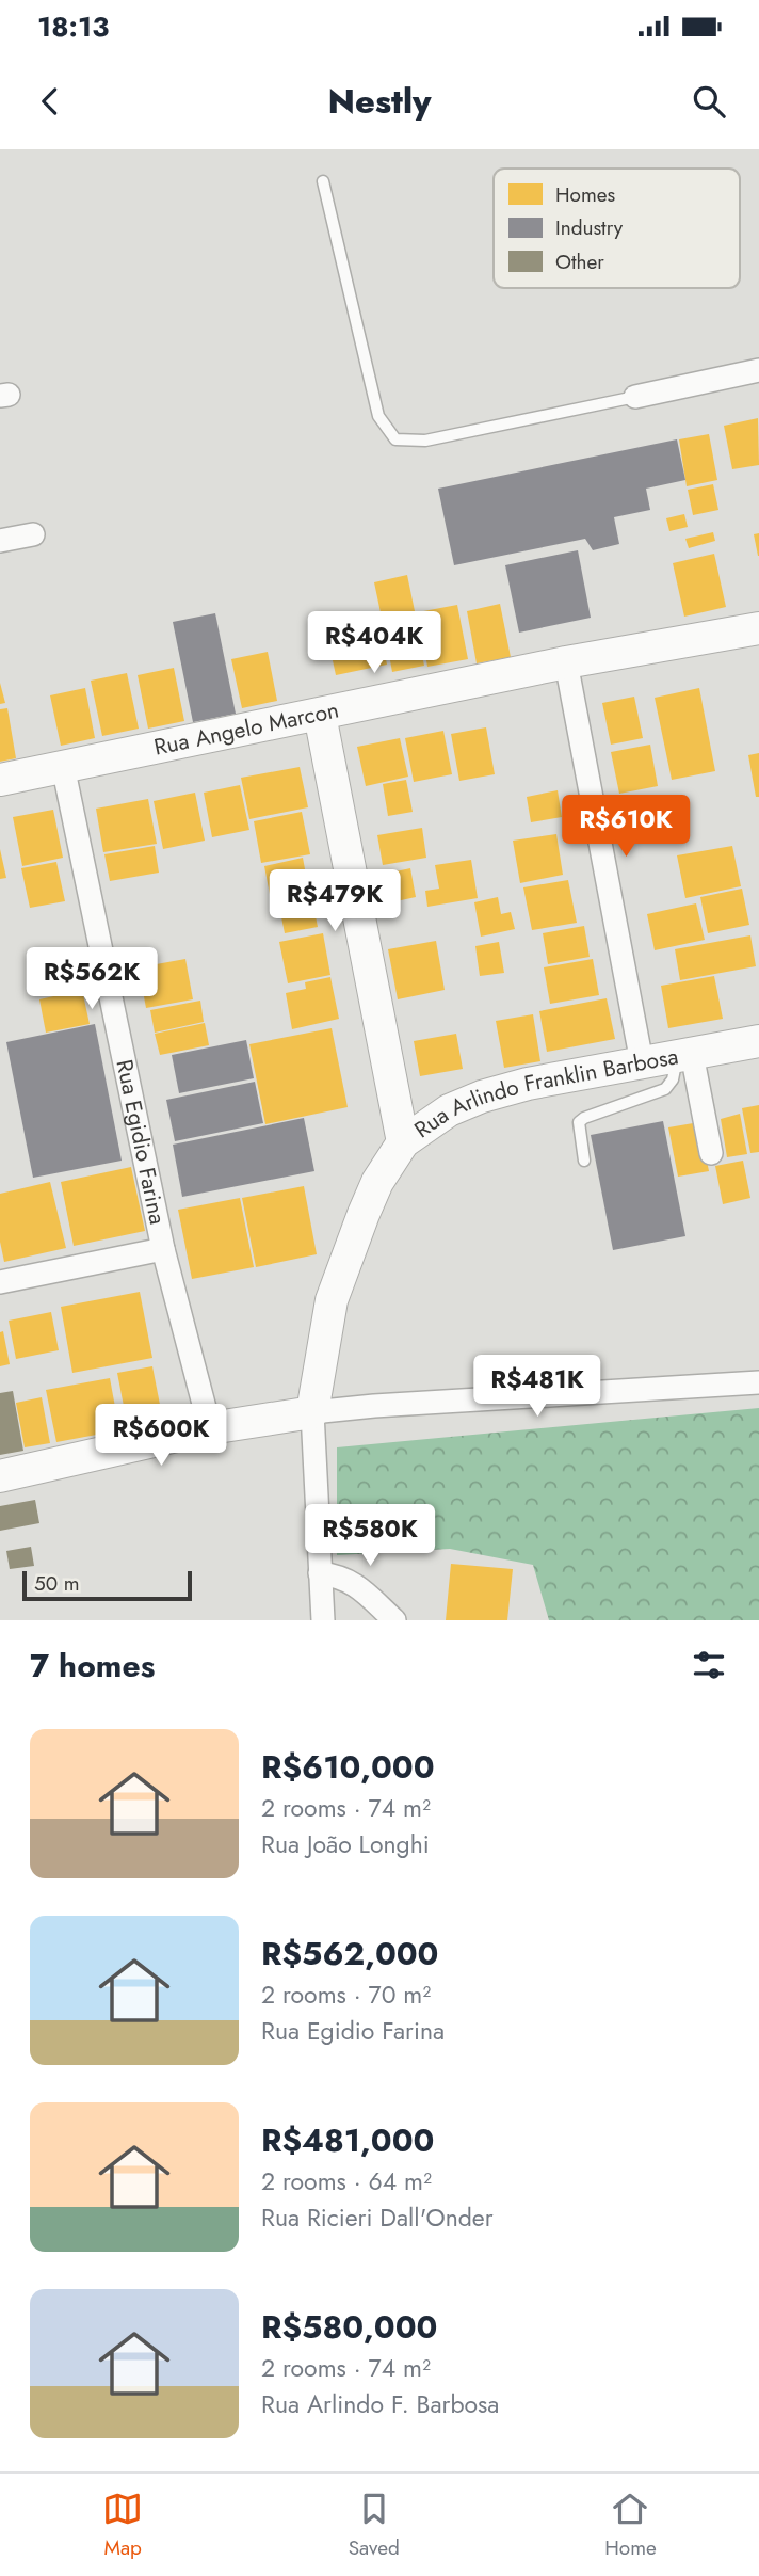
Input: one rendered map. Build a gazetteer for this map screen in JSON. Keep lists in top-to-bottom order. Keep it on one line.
{"streets":{"street":["Rua Angelo Marcon","Rua Arlindo Franklin Barbosa","Rua Egidio Farina"]},"crossings":[["Rua Angelo Marcon","Rua Egidio Farina"]],"legend":["Homes","Industry","Other"],"scale_bar":"50 m","page":{"status":"18:13","header":"Nestly","price":["R$404K","R$610K","R$479K","R$562K","R$481K","R$600K","R$580K"],"scale":"50 m","heading":"7 homes","list":[{"name":"R$610,000","note":"2 rooms · 74 m² · Rua João Longhi"},{"name":"R$562,000","note":"2 rooms · 70 m² · Rua Egidio Farina"},{"name":"R$481,000","note":"2 rooms · 64 m² · Rua Ricieri Dall'Onder"},{"name":"R$580,000","note":"2 rooms · 74 m² · Rua Arlindo F. Barbosa"}],"tabs":["Map","Saved","Home"]}}
